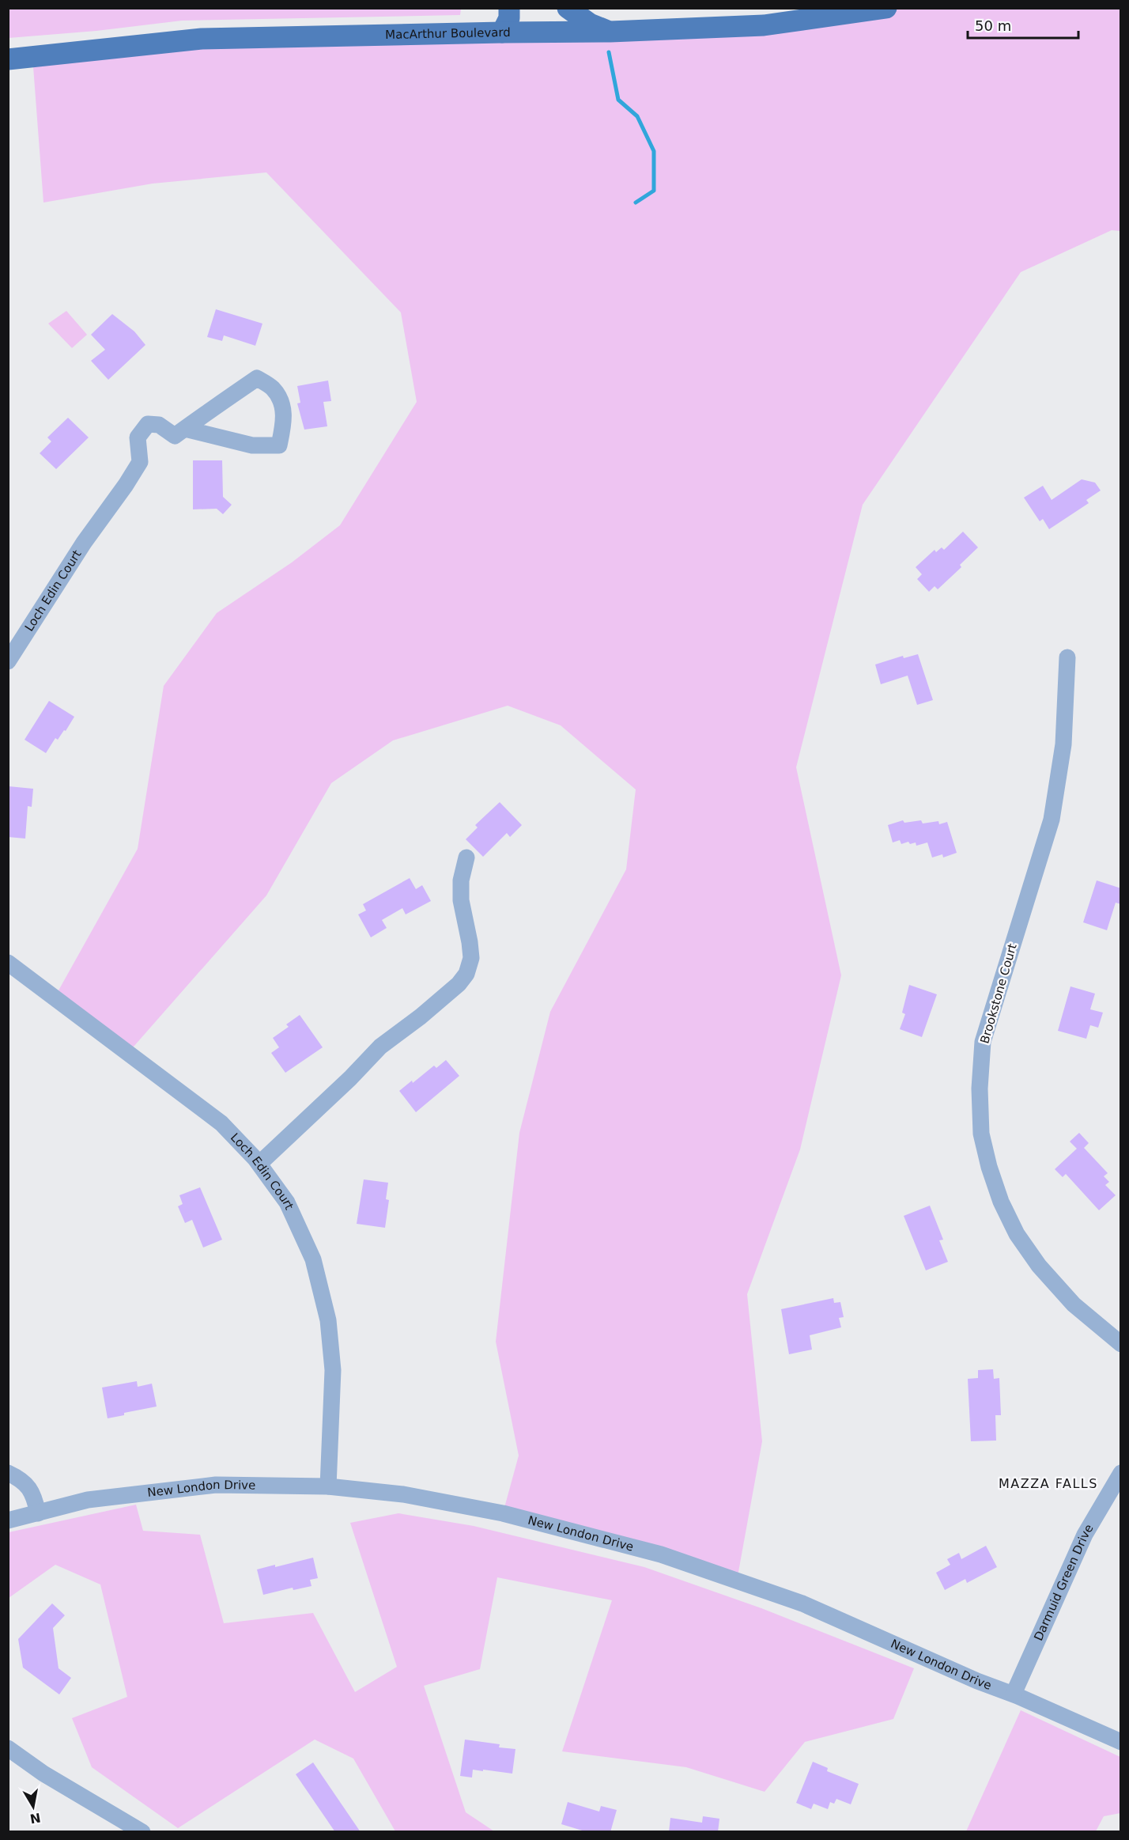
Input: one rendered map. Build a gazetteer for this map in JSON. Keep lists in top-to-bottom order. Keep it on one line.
{"streets":{"main road":["MacArthur Boulevard"],"street":["Loch Edin Court","Brookstone Court","New London Drive","Darmuid Green Drive"]},"crossings":[["Loch Edin Court","New London Drive"],["New London Drive","Darmuid Green Drive"]],"districts":["MAZZA FALLS"],"scale_bar":"50 m","north":"bottom"}
